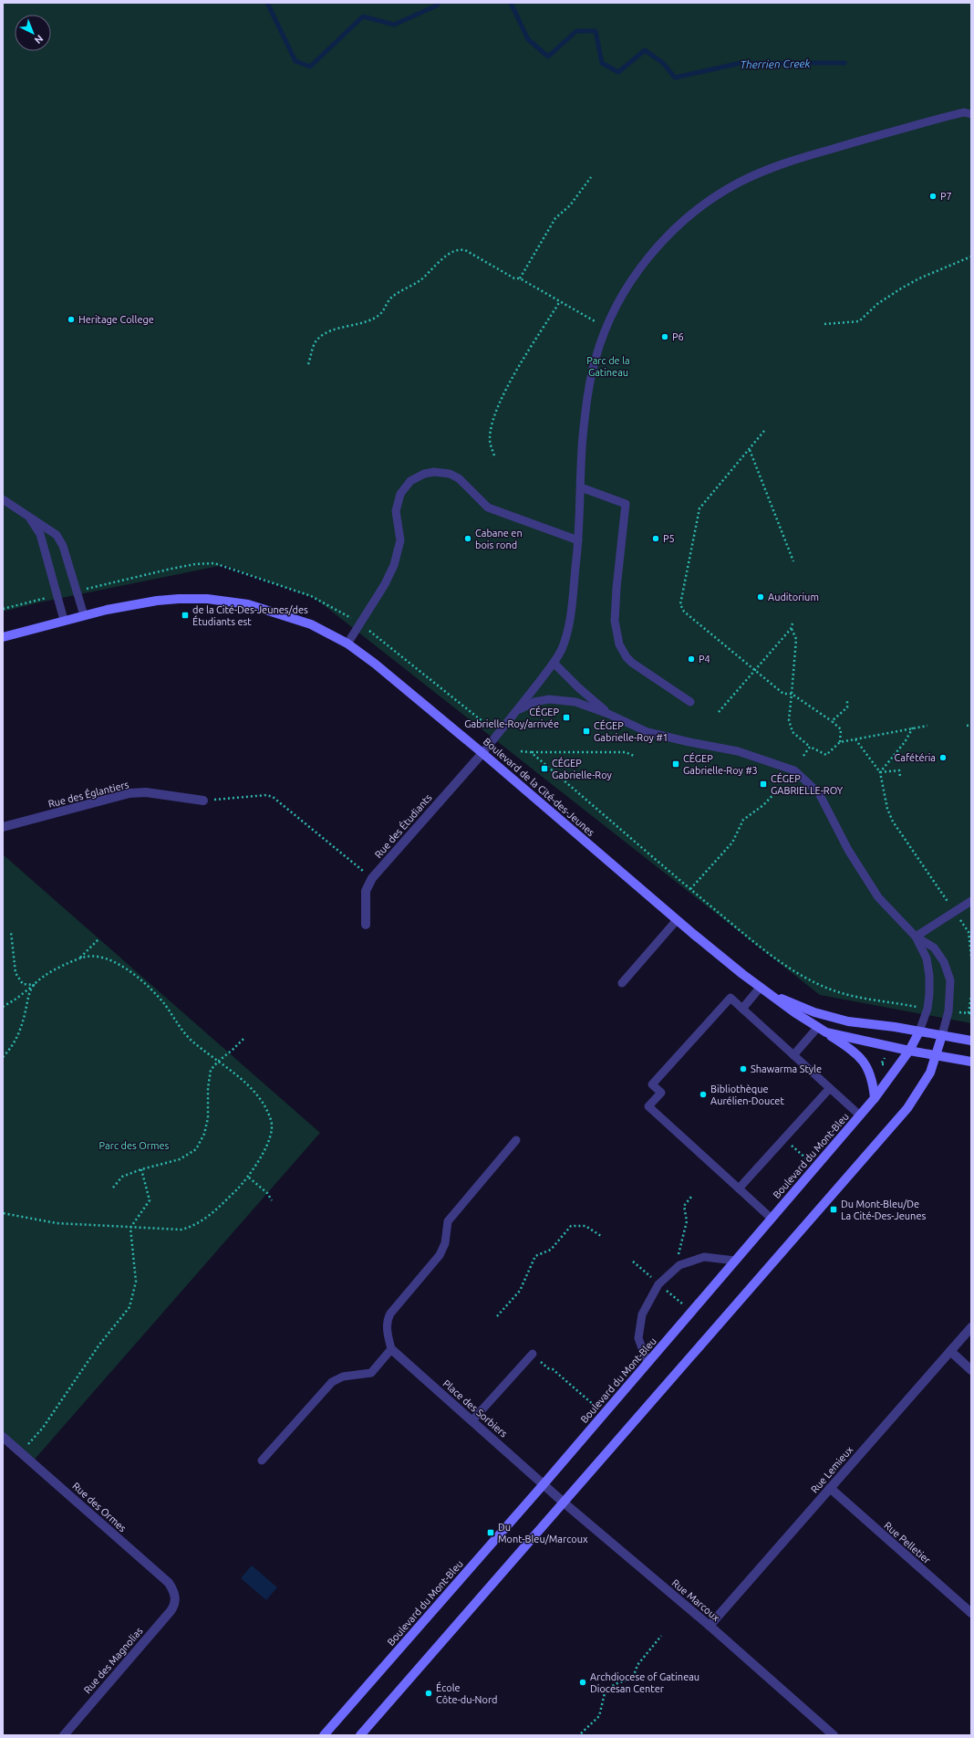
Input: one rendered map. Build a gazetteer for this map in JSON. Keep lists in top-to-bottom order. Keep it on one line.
{"streets":{"street":["Boulevard de la Cité-des-Jeunes","Rue des Églantiers","Rue des Étudiants","Boulevard du Mont-Bleu","Place des Sorbiers","Rue Lemieux","Rue des Ormes","Rue Pelletier","Rue Marcoux","Rue des Magnolias"]},"crossings":[["Boulevard de la Cité-des-Jeunes","Rue des Étudiants"],["Boulevard de la Cité-des-Jeunes","Boulevard du Mont-Bleu"],["Boulevard du Mont-Bleu","Place des Sorbiers"],["Boulevard du Mont-Bleu","Rue Marcoux"],["Place des Sorbiers","Rue Marcoux"],["Rue Lemieux","Rue Pelletier"],["Rue Lemieux","Rue Marcoux"],["Rue des Ormes","Rue des Magnolias"]],"water":["Therrien Creek"],"parks":["Parc de la Gatineau","Parc des Ormes"],"places":{"other":["P7","Heritage College","P6","Cabane en bois rond","P5","Auditorium","P4","Cafétéria","Shawarma Style","Bibliothèque Aurélien-Doucet","Archdiocese of Gatineau Diocesan Center","École Côte-du-Nord"],"transit":["de la Cité-Des-Jeunes/des Étudiants est","CÉGEP Gabrielle-Roy/arrivée","CÉGEP Gabrielle-Roy #1","CÉGEP Gabrielle-Roy #3","CÉGEP Gabrielle-Roy","CÉGEP GABRIELLE-ROY","Du Mont-Bleu/De La Cité-Des-Jeunes","Du Mont-Bleu/Marcoux"]},"north":"bottom right"}
